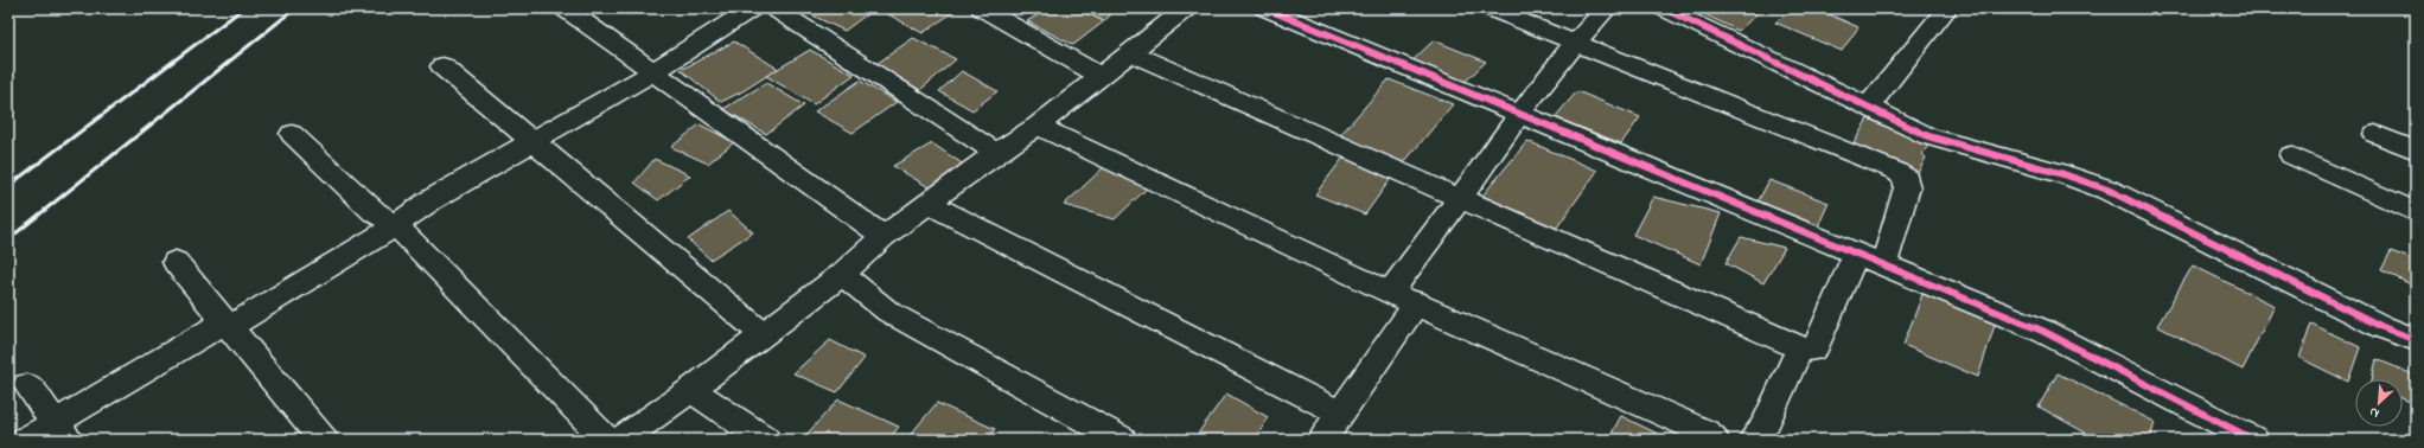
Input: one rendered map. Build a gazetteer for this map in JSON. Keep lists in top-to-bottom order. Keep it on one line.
{"north":"bottom left"}
